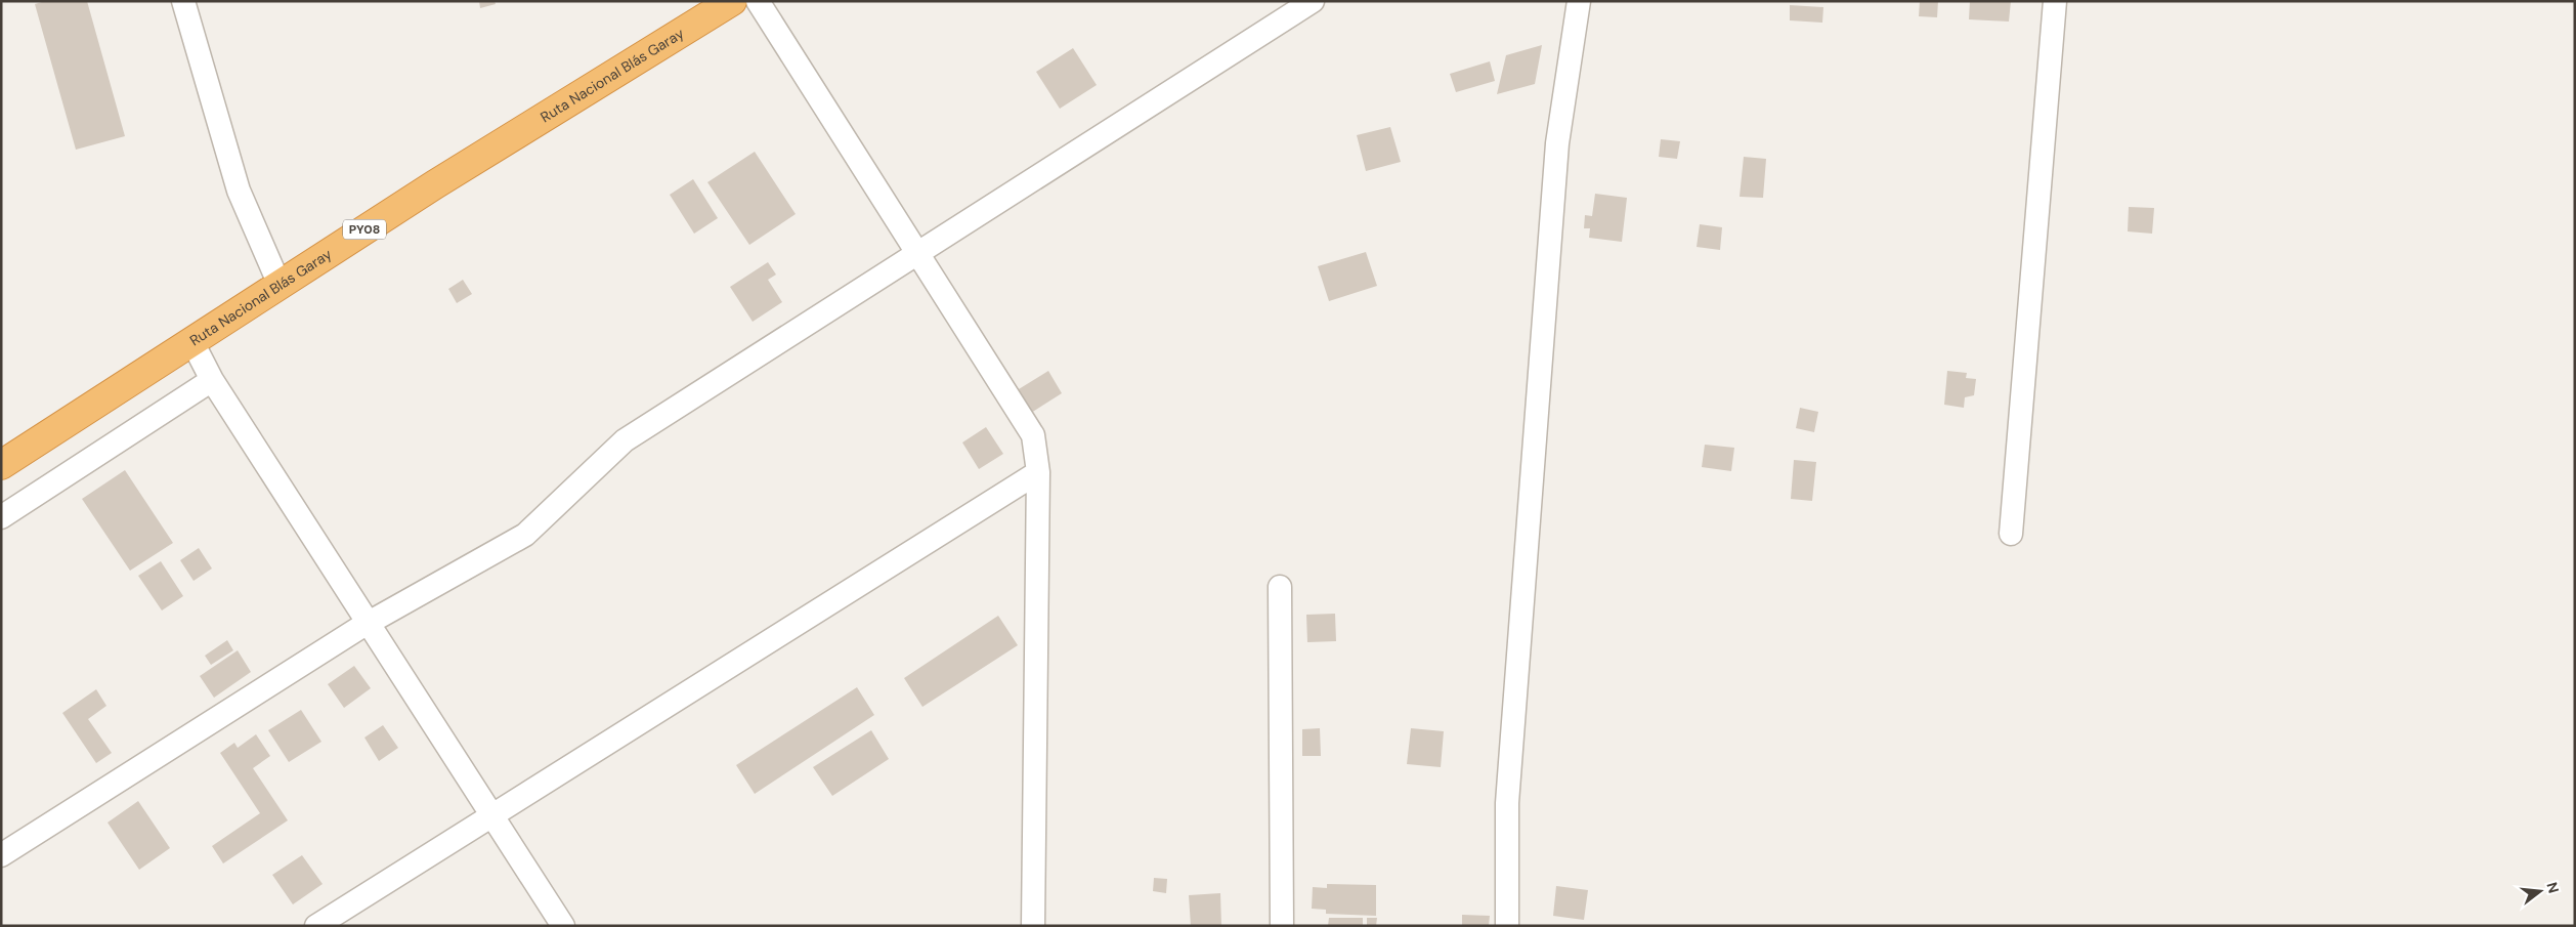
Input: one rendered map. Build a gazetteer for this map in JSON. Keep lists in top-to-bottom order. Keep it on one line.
{"streets":{"highway":["Ruta Nacional Blás Garay","PY08"]},"north":"right"}
